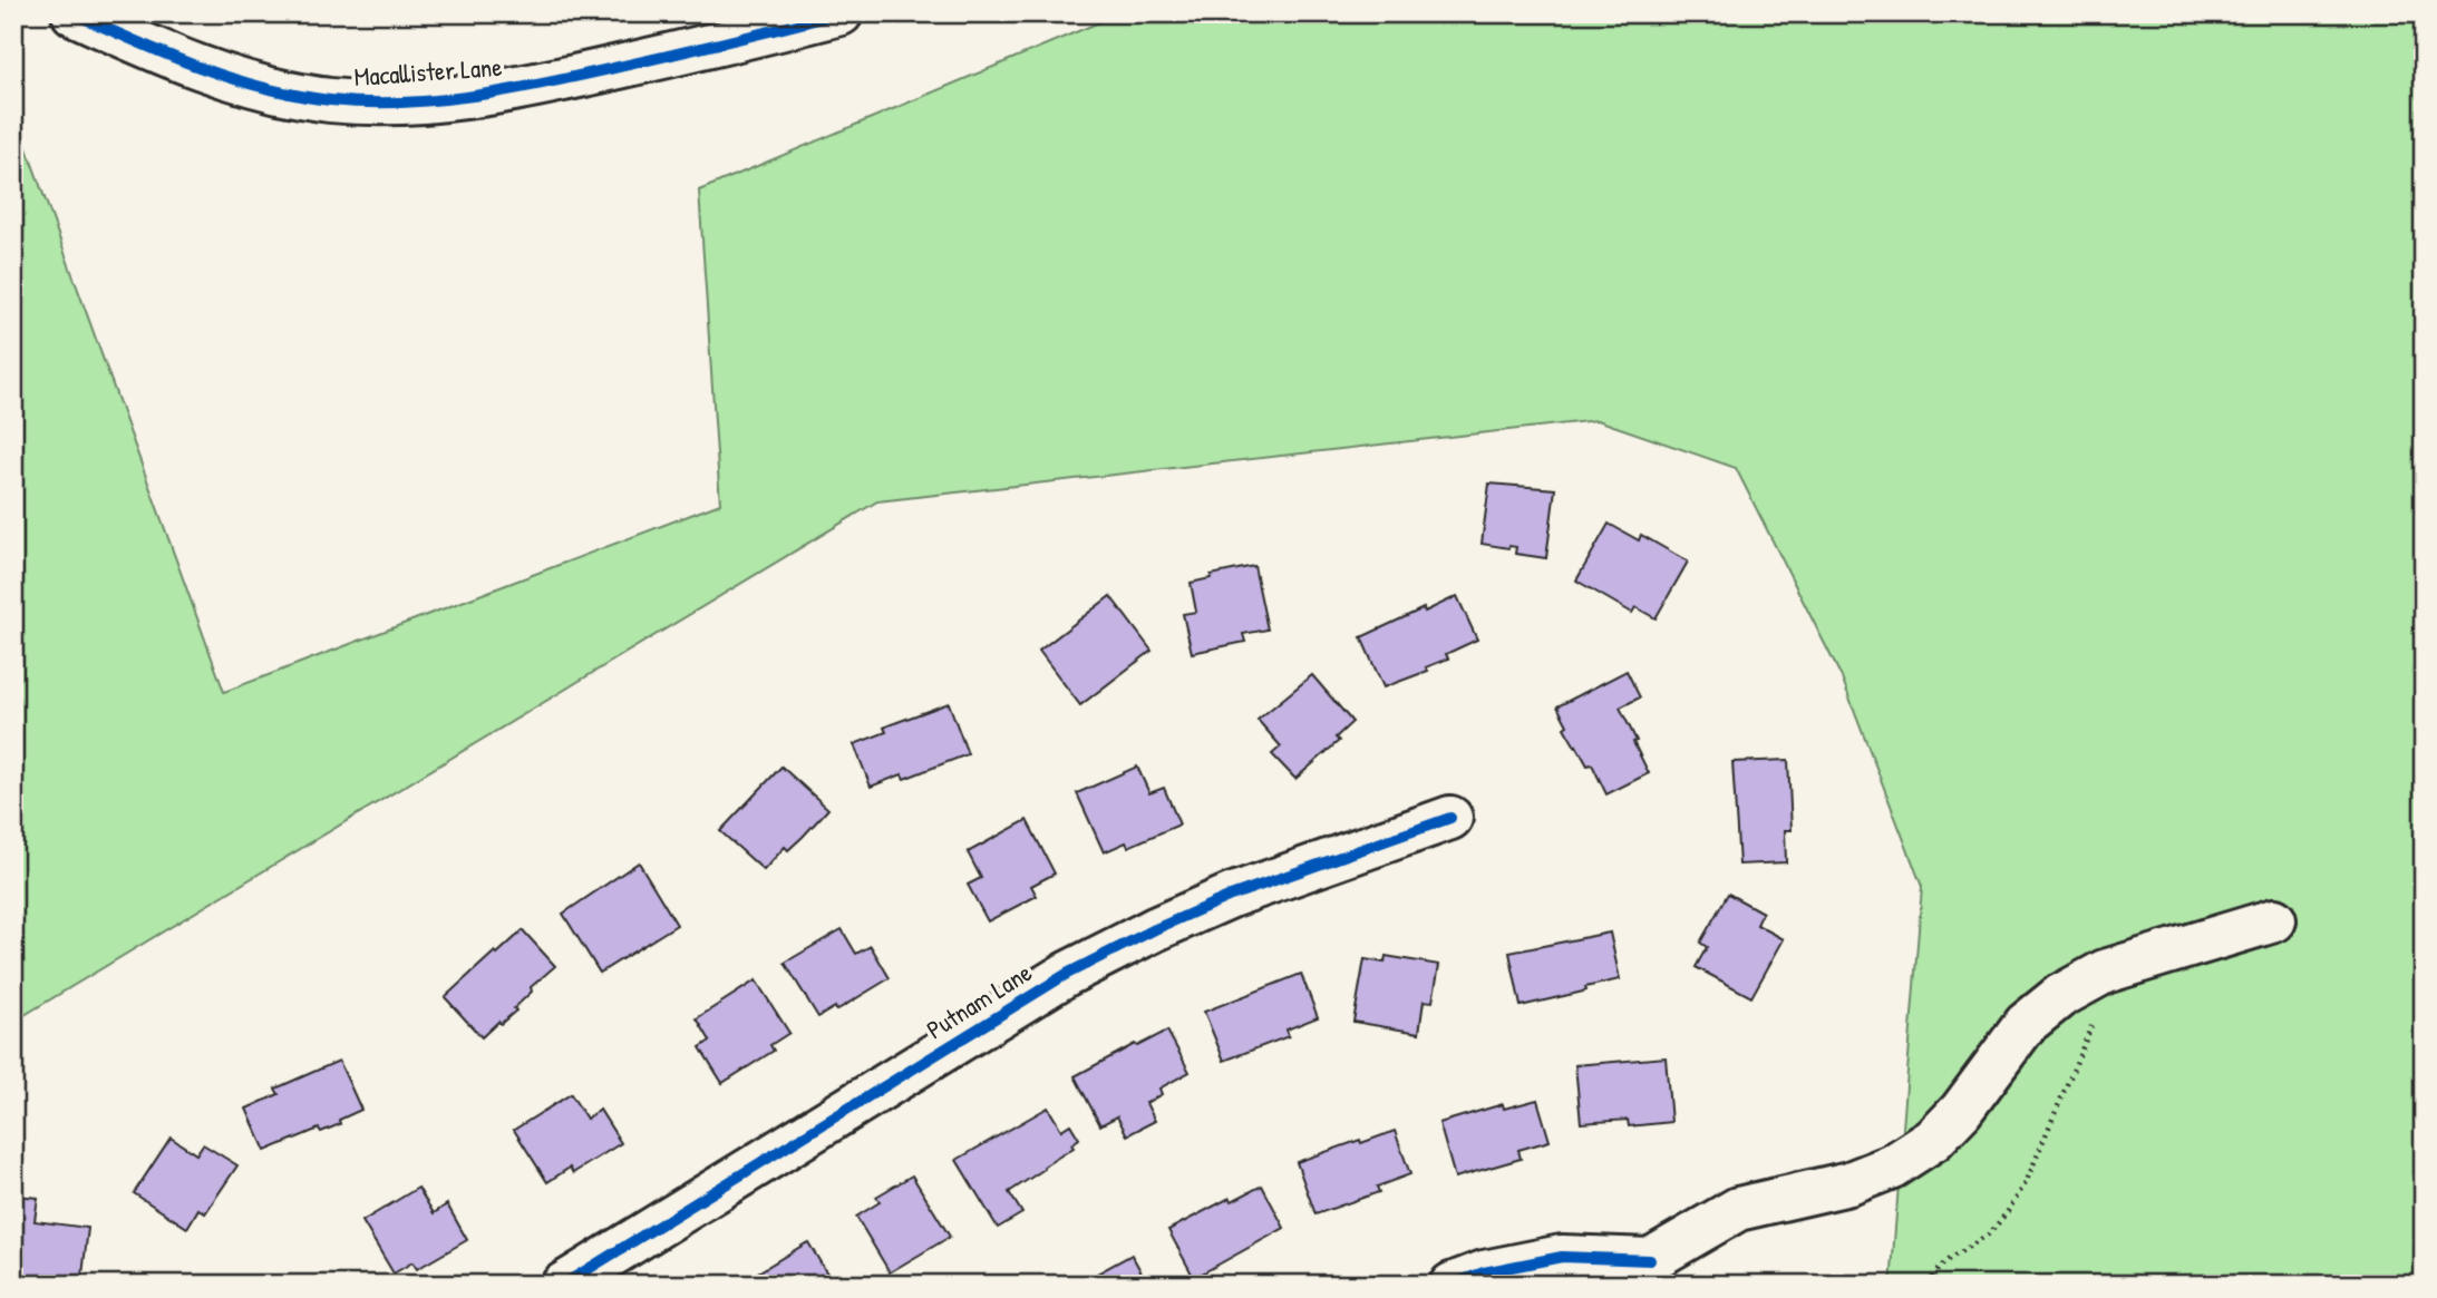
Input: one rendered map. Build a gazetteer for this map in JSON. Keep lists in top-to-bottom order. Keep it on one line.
{"streets":{"street":["Macallister Lane","Putnam Lane"]}}
